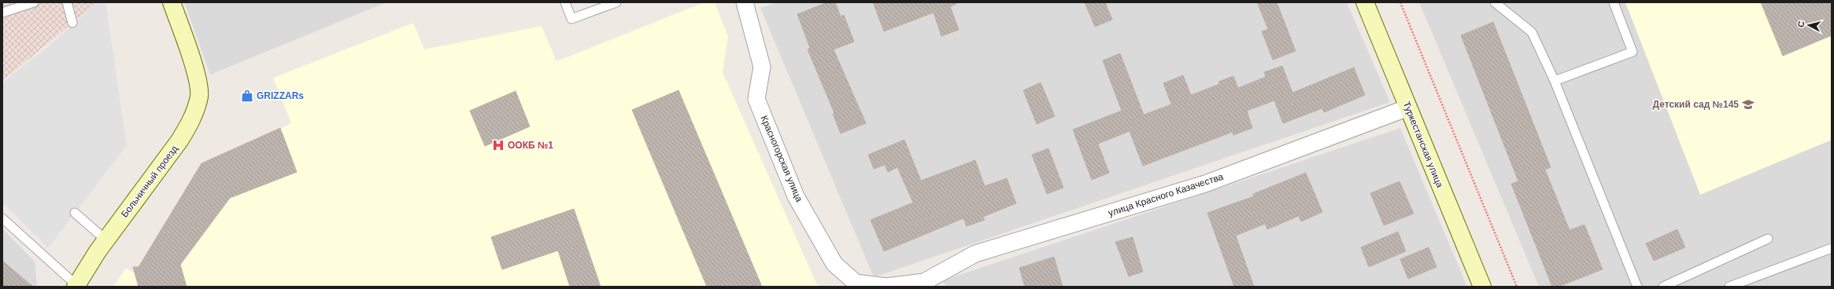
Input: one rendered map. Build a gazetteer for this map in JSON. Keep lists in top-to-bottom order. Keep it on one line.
{"streets":{"street":["Туркестанская улица","Красногорская улица","Больничный проезд","улица Красного Казачества"]},"crossings":[["Туркестанская улица","улица Красного Казачества"],["Красногорская улица","улица Красного Казачества"]],"places":{"shop":["GRIZZARs"],"school or university":["Детский сад №145"],"hospital":["ООКБ №1"]},"north":"left"}
